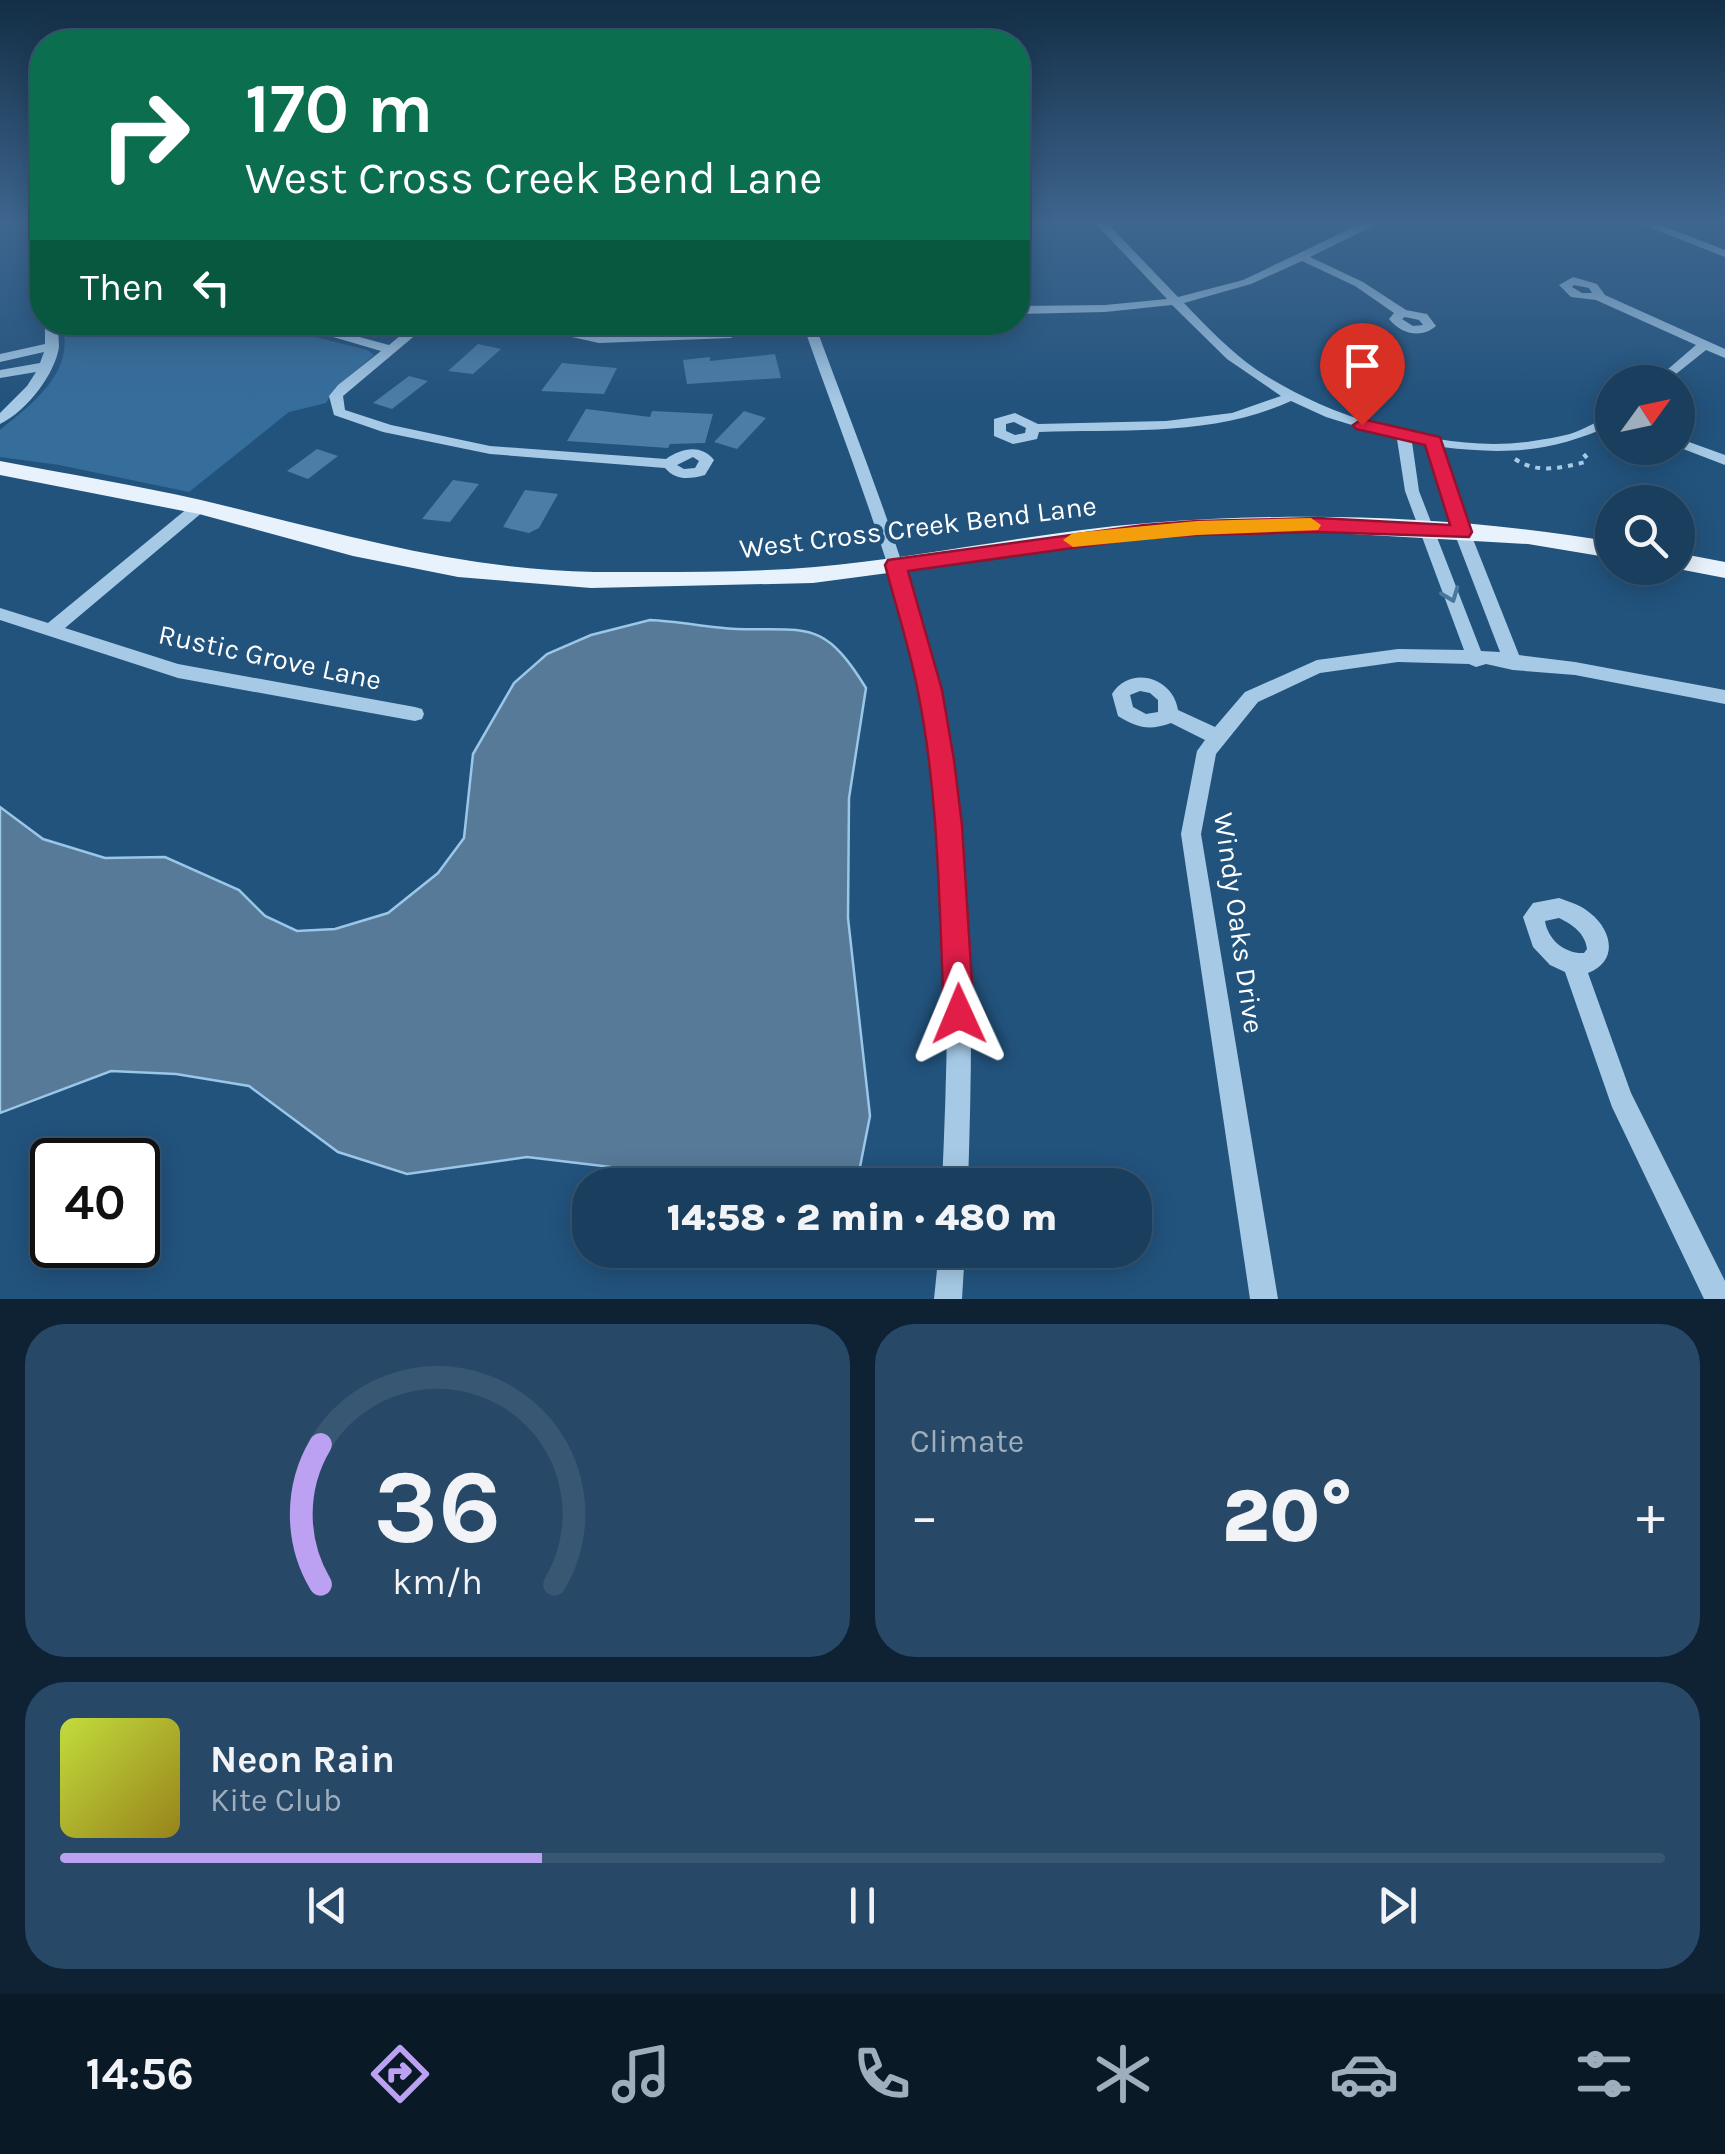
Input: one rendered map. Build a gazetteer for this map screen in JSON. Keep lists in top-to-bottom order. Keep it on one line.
{"streets":{"main road":["West Cross Creek Bend Lane"],"street":["Rustic Grove Lane","Windy Oaks Drive"]},"north":"top right","page":{"turn":["170 m","West Cross Creek Bend Lane"],"then":"Then","limit":"40","trip":"14:58 · 2 min · 480 m","tile":"Climate","heat":["−","20°","+"],"song":["Neon Rain","Kite Club"],"tabs":"14:56","gauge":["36","km/h"]}}
